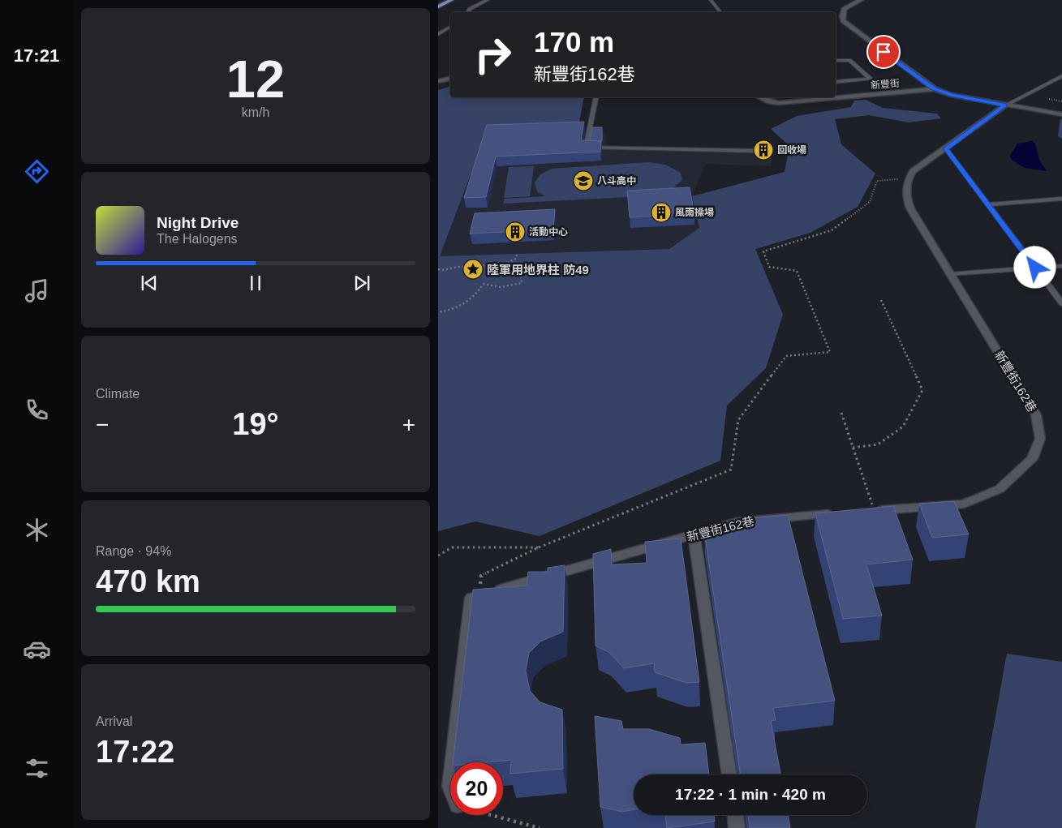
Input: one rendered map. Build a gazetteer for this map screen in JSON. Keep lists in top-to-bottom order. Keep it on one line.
{"streets":{"street":["新豐街","新豐街162巷"]},"places":{"building":["回收場","風雨操場","活動中心"],"school or university":["八斗高中"],"place":["陸軍用地界柱 防49"]},"page":{"tabs":"17:21","tile":[["12","km/h"],"Climate",["Range · 94%","470 km"],["Arrival","17:22"]],"turn":["170 m","新豐街162巷"],"song":["Night Drive","The Halogens"],"heat":["−","19°","+"],"limit":"20","trip":"17:22 · 1 min · 420 m"}}
